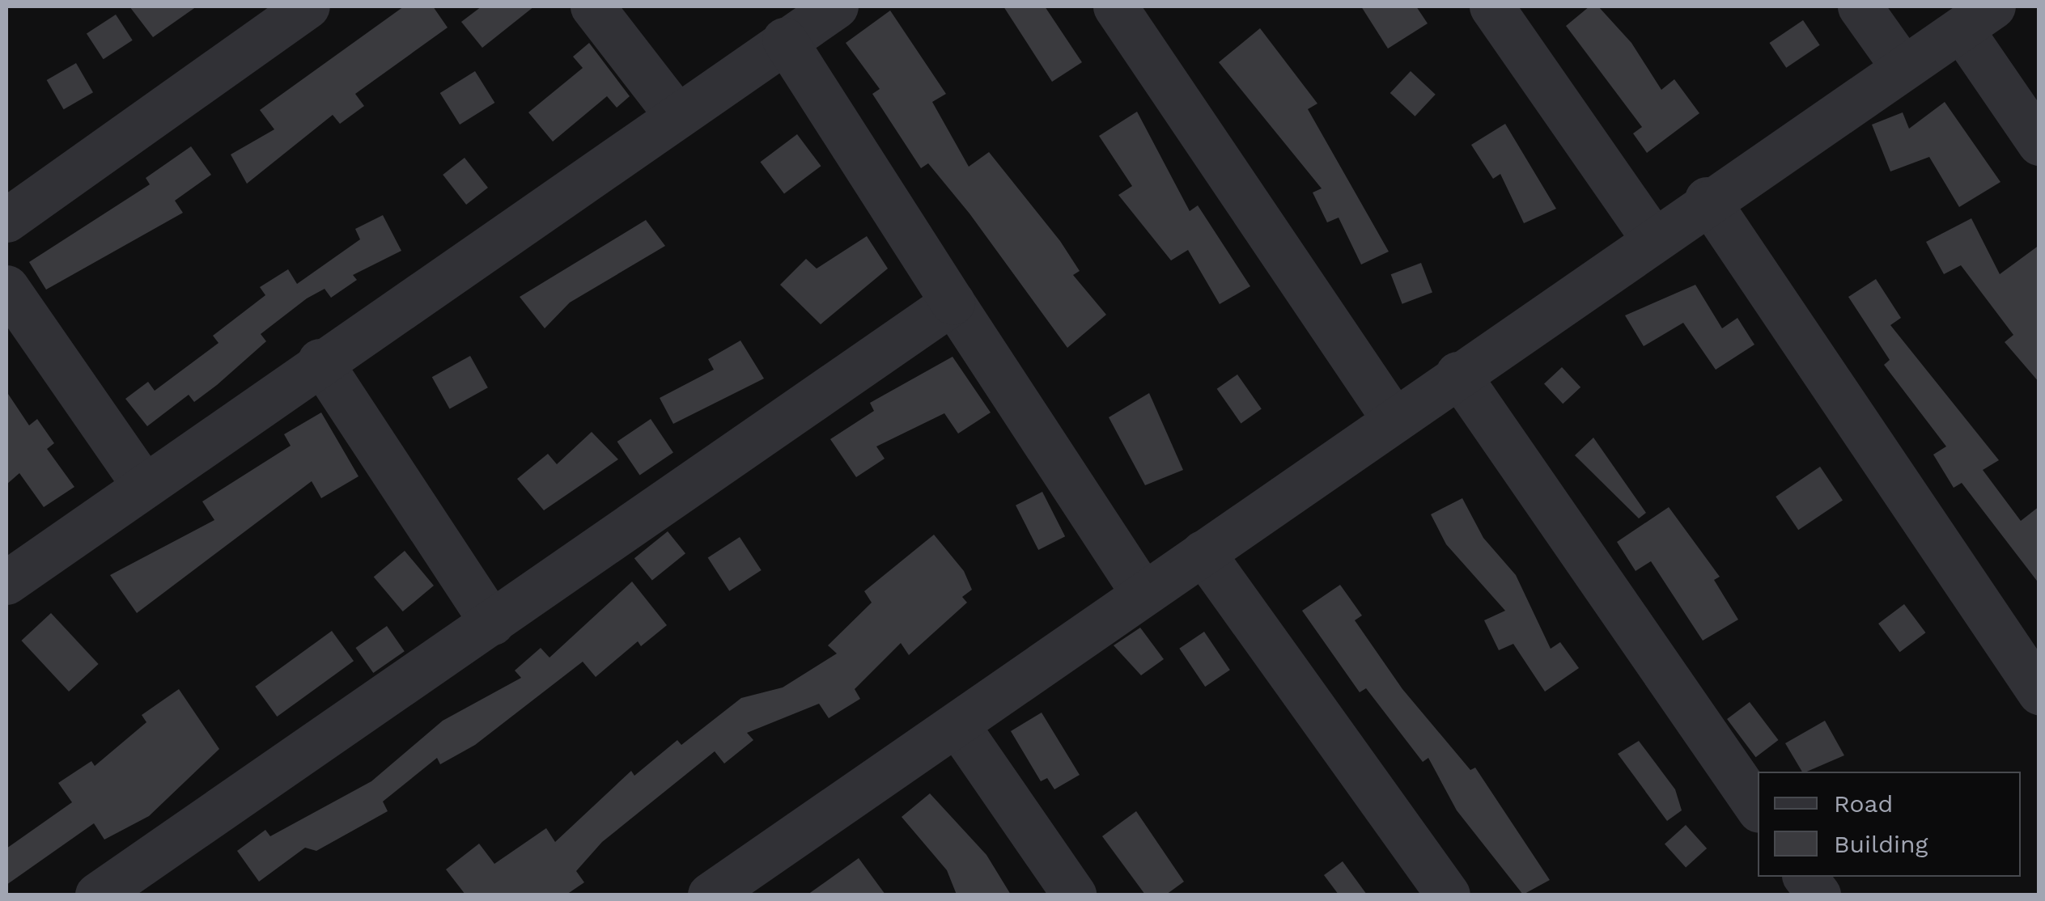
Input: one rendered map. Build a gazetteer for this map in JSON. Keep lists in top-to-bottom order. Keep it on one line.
{"legend":["Road","Building"]}
